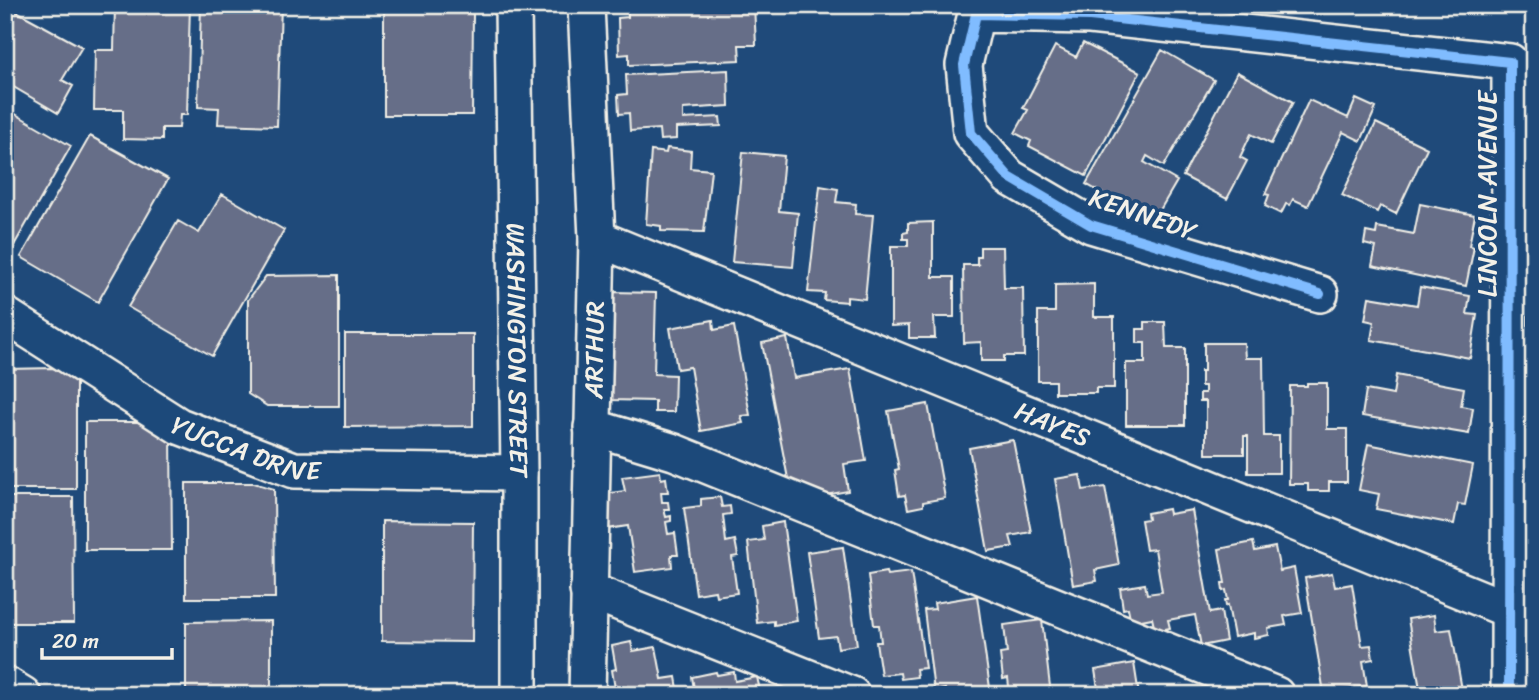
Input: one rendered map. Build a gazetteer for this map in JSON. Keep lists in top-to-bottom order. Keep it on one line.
{"streets":{"street":["LINCOLN AVENUE","KENNEDY","WASHINGTON STREET","ARTHUR","HAYES","YUCCA DRIVE"]},"crossings":[["LINCOLN AVENUE","KENNEDY"],["LINCOLN AVENUE","HAYES"],["WASHINGTON STREET","YUCCA DRIVE"],["ARTHUR","HAYES"]],"scale_bar":"20 m"}
